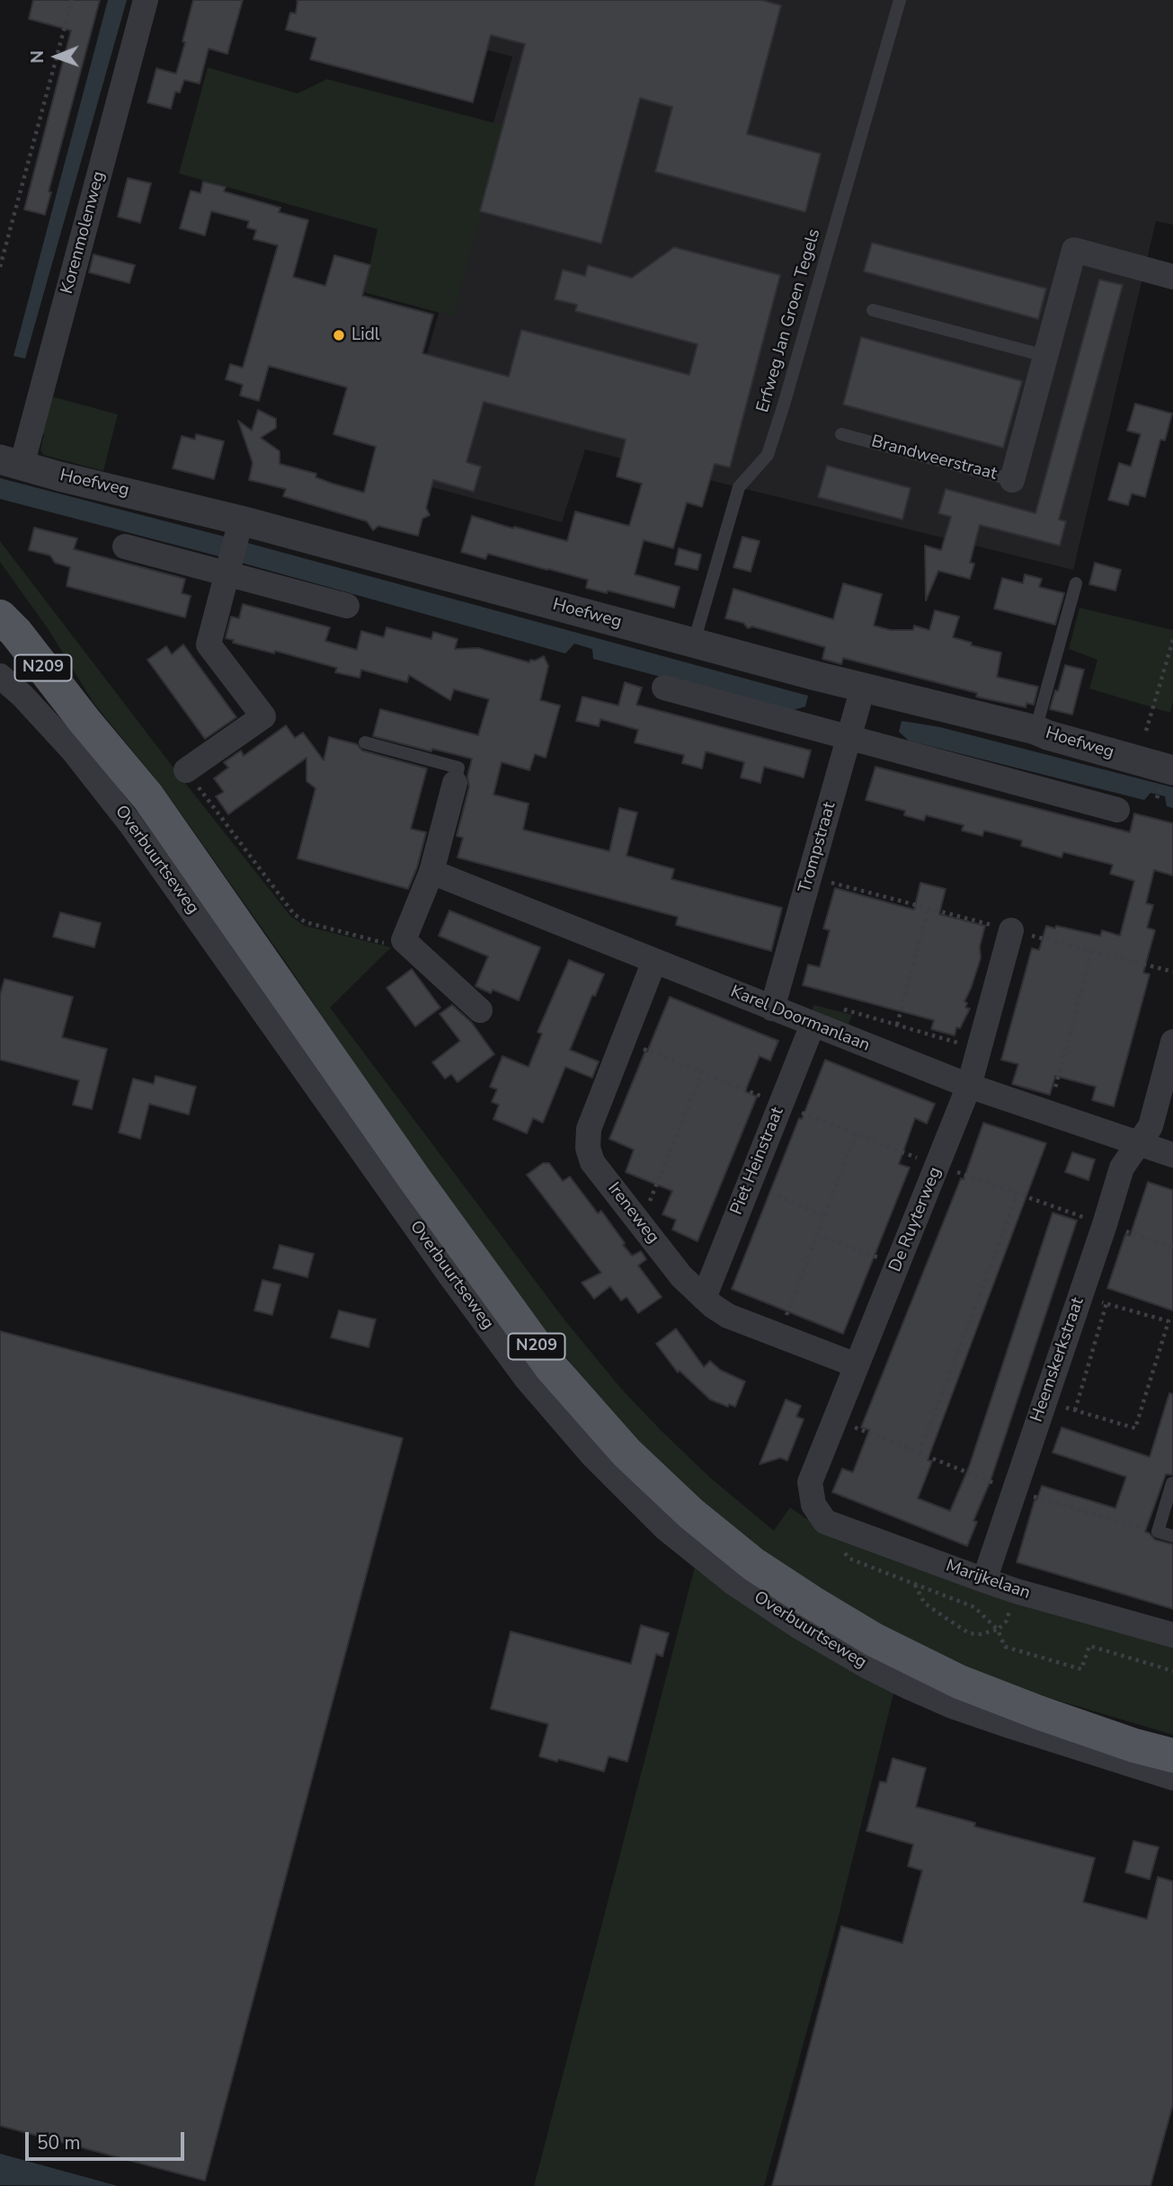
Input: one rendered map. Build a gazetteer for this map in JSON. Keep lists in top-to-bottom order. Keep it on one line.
{"streets":{"main road":["N209","Overbuurtseweg"],"street":["Korenmolenweg","Brandweerstraat","Hoefweg","Trompstraat","Karel Doormanlaan","Piet Heinstraat","Ireneweg","De Ruyterweg","Heemskerkstraat","Marijkelaan"],"lane":["Erfweg Jan Groen Tegels"]},"crossings":[["Korenmolenweg","Hoefweg"],["Erfweg Jan Groen Tegels","Hoefweg"],["Hoefweg","Trompstraat"],["Trompstraat","Karel Doormanlaan"],["Karel Doormanlaan","Piet Heinstraat"],["Karel Doormanlaan","Ireneweg"],["Karel Doormanlaan","De Ruyterweg"],["Karel Doormanlaan","Heemskerkstraat"],["Piet Heinstraat","Ireneweg"],["Ireneweg","De Ruyterweg"],["De Ruyterweg","Marijkelaan"],["Heemskerkstraat","Marijkelaan"]],"places":["Lidl"],"scale_bar":"50 m","north":"left"}
